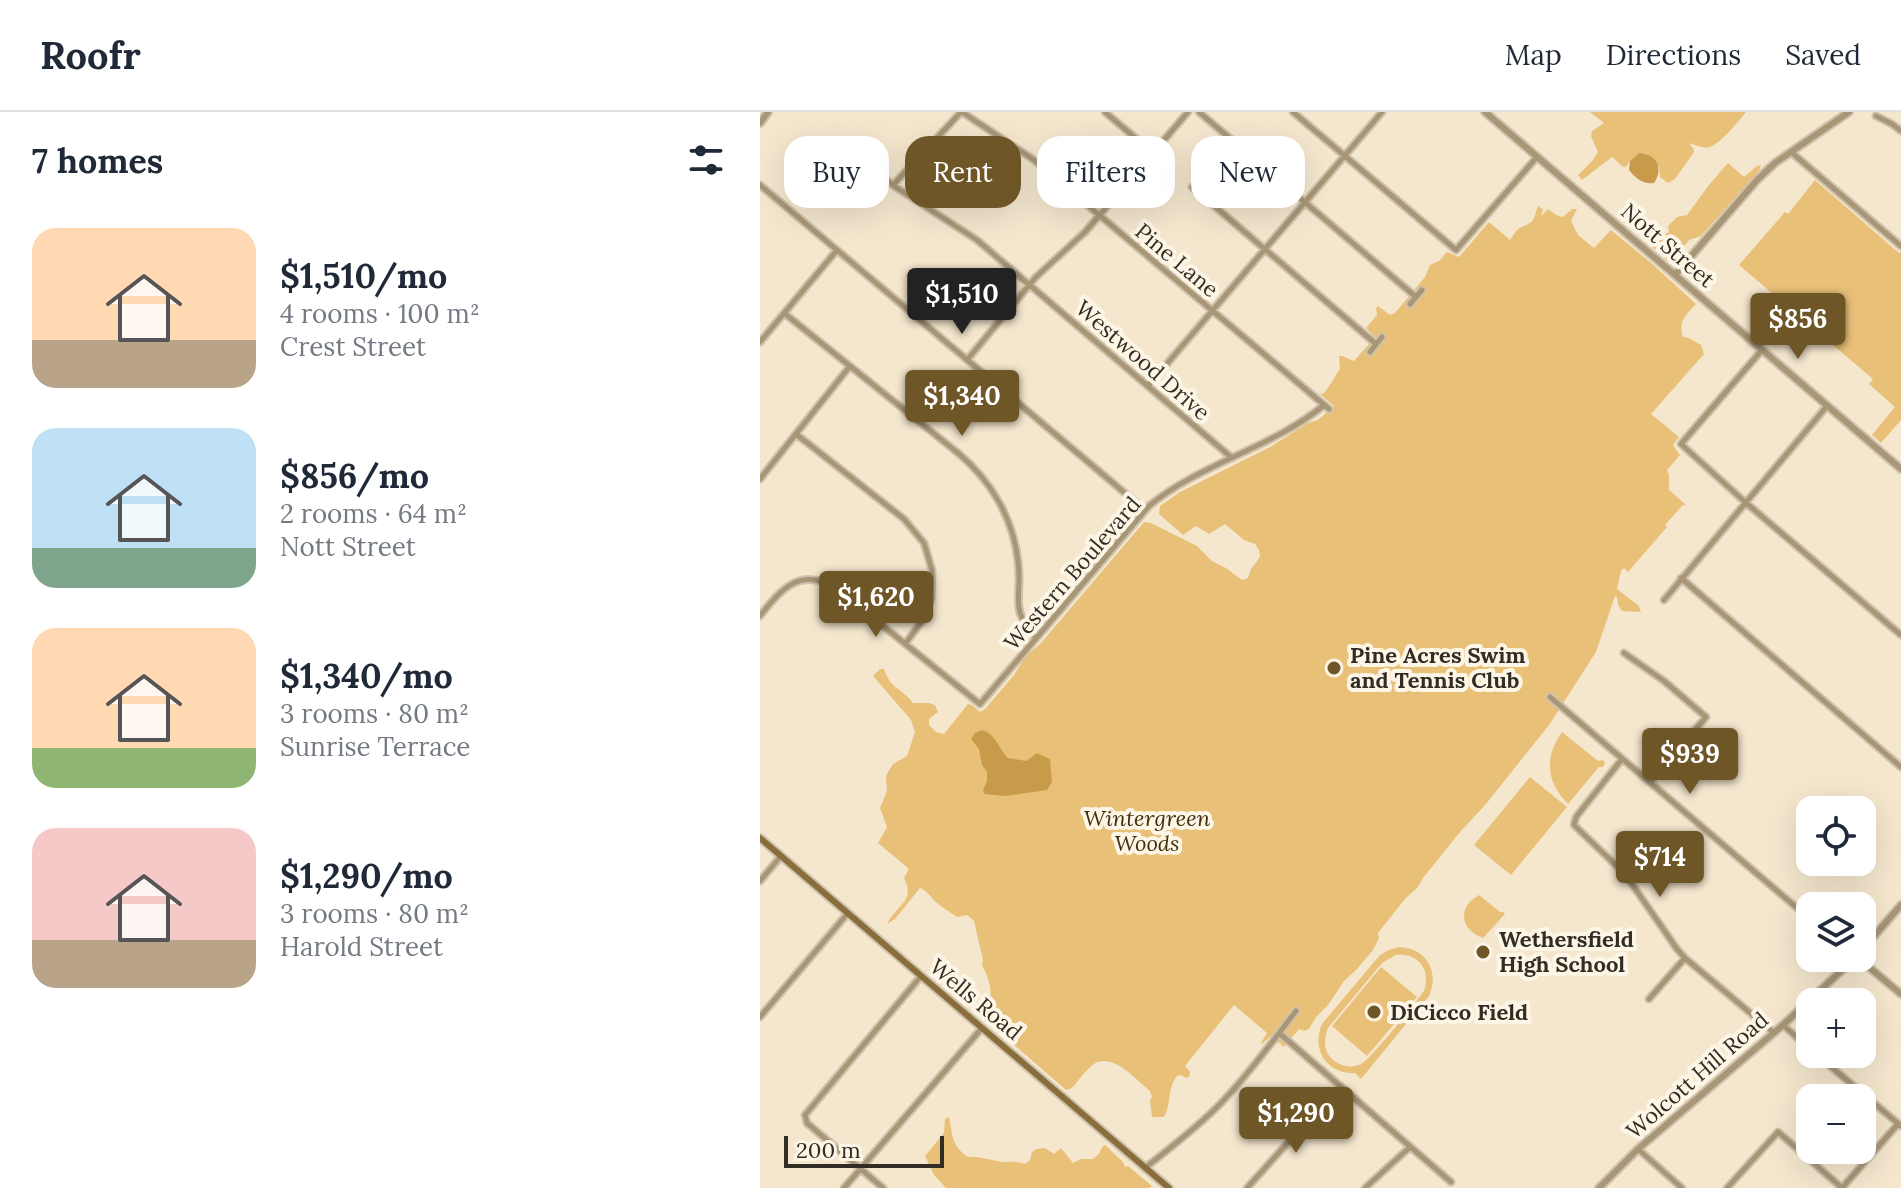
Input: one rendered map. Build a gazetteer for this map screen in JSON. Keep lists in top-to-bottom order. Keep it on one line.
{"streets":{"main road":["Wells Road"],"street":["Nott Street","Pine Lane","Westwood Drive","Western Boulevard","Wolcott Hill Road"]},"crossings":[["Pine Lane","Western Boulevard"],["Westwood Drive","Western Boulevard"]],"parks":["Wintergreen Woods"],"places":["Pine Acres Swim and Tennis Club","Wethersfield High School","DiCicco Field"],"scale_bar":"200 m","page":{"header":"Roofr","nav":["Map","Directions","Saved"],"heading":"7 homes","chip":["Buy","Rent","Filters","New"],"list":[{"name":"$1,510/mo","note":"4 rooms · 100 m² · Crest Street"},{"name":"$856/mo","note":"2 rooms · 64 m² · Nott Street"},{"name":"$1,340/mo","note":"3 rooms · 80 m² · Sunrise Terrace"},{"name":"$1,290/mo","note":"3 rooms · 80 m² · Harold Street"}],"price":["$1,510","$856","$1,340","$1,620","$939","$714","$1,290"],"map_buttons":["+","−"],"scale":"200 m"}}
